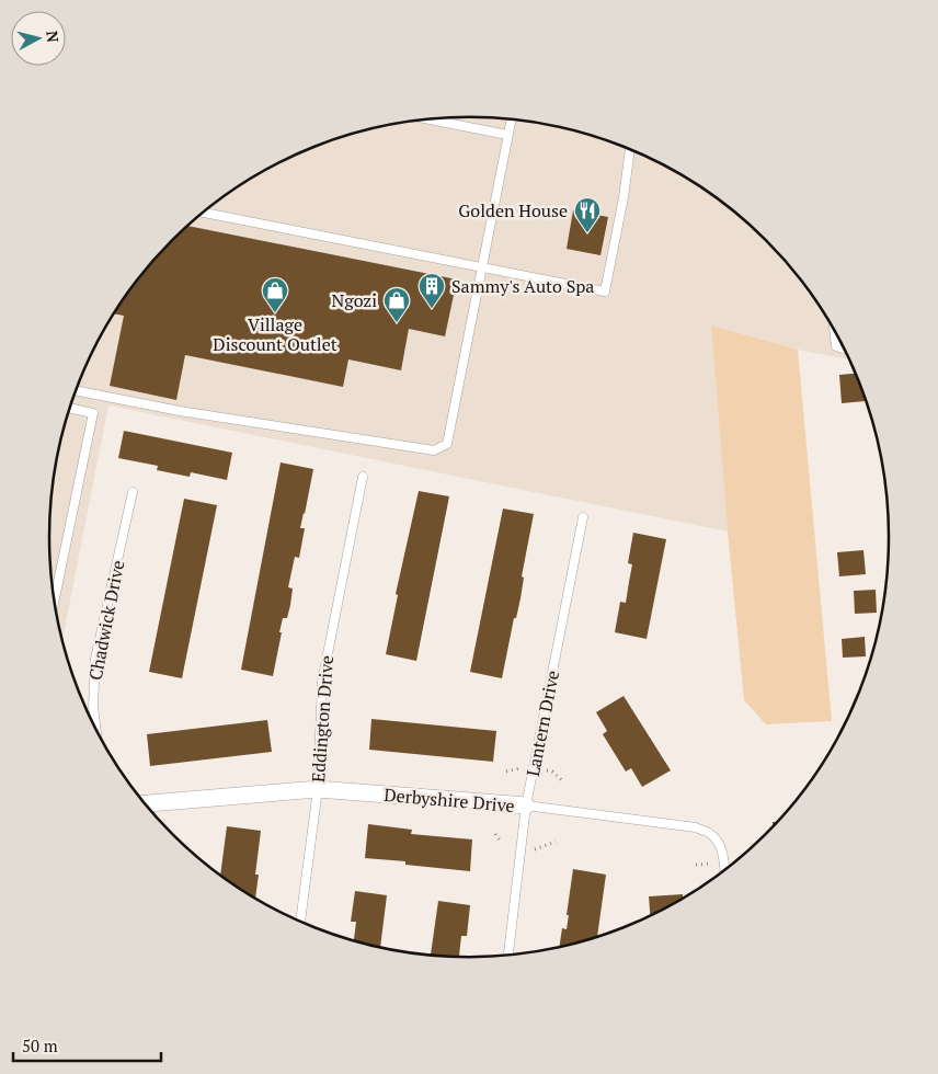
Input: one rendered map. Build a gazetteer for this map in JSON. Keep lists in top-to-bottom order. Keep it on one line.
{"streets":{"street":["Derbyshire Drive"],"lane":["Chadwick Drive","Eddington Drive","Lantern Drive"]},"crossings":[["Eddington Drive","Derbyshire Drive"],["Lantern Drive","Derbyshire Drive"]],"places":{"restaurant":["Golden House"],"building":["Sammy's Auto Spa"],"shop":["Village Discount Outlet","Ngozi"]},"scale_bar":"50 m","north":"right"}
